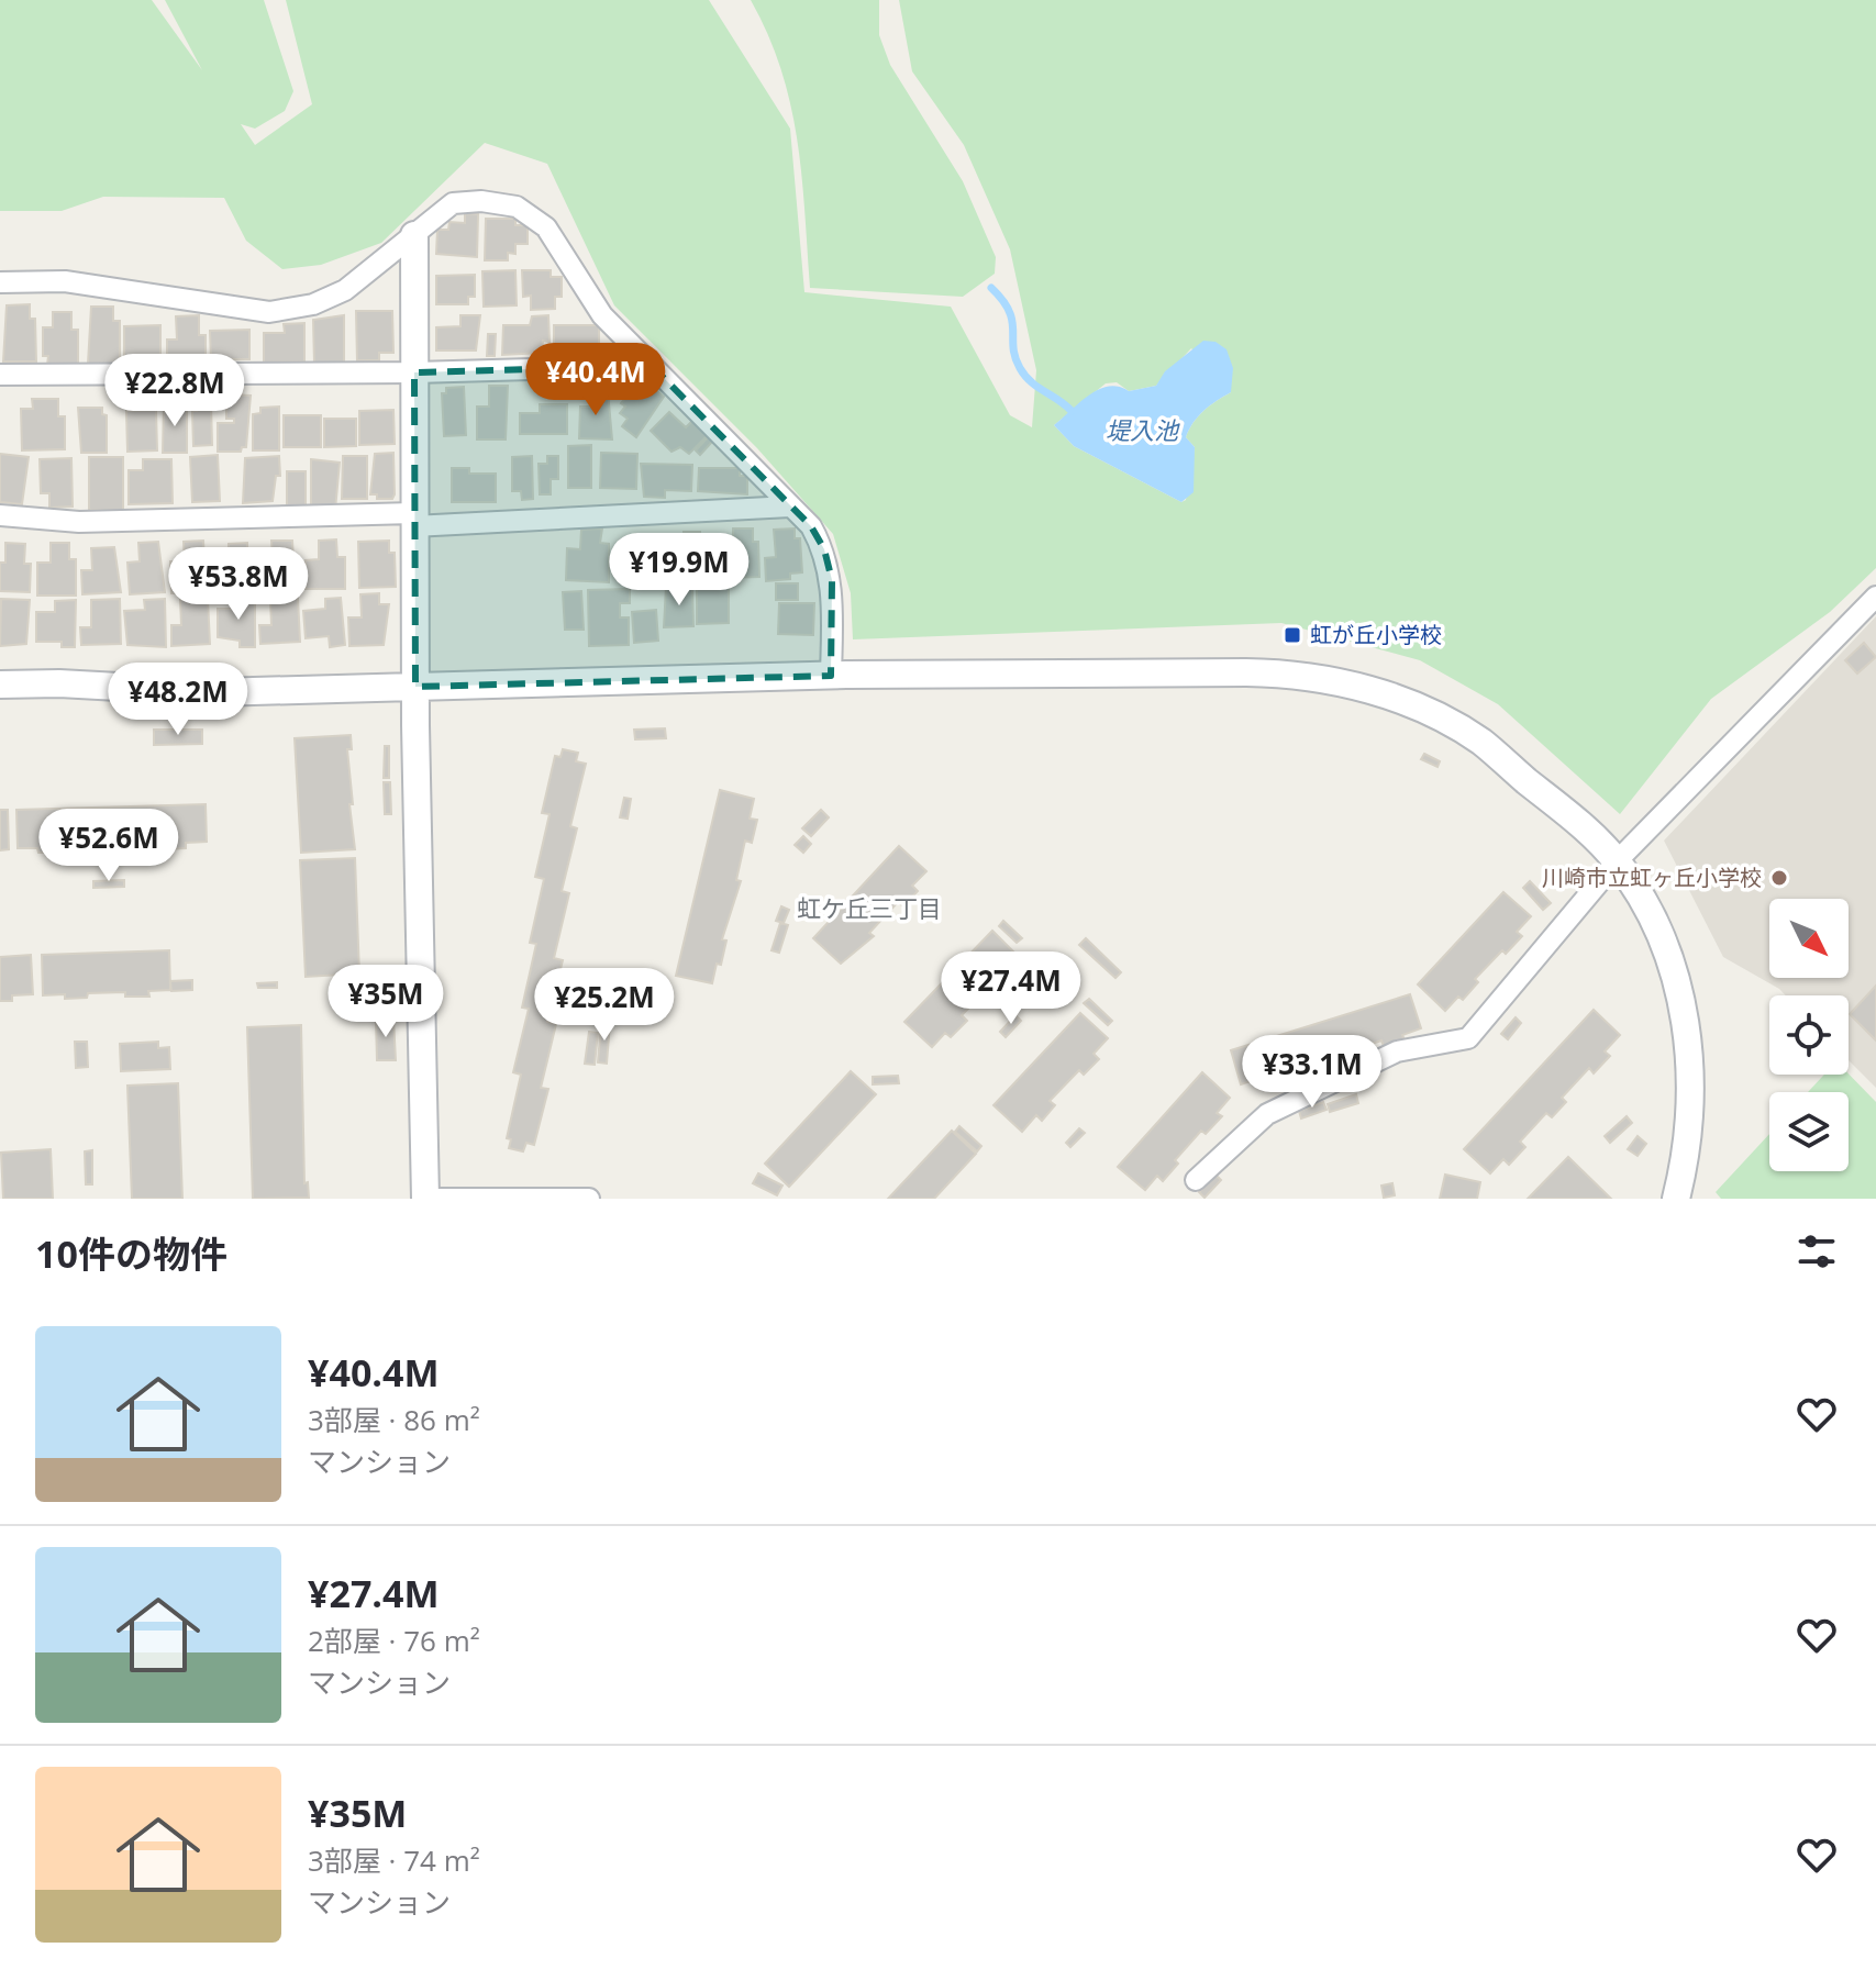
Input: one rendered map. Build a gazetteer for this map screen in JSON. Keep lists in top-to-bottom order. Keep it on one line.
{"districts":["虹ケ丘三丁目"],"water":["堤入池"],"places":{"transit":["虹が丘小学校"],"other":["川崎市立虹ヶ丘小学校"]},"north":"bottom right","page":{"price":["¥40.4M","¥22.8M","¥19.9M","¥53.8M","¥48.2M","¥52.6M","¥27.4M","¥35M","¥25.2M","¥33.1M"],"heading":"10件の物件","list":[{"name":"¥40.4M","note":"3部屋 · 86 m² · マンション"},{"name":"¥27.4M","note":"2部屋 · 76 m² · マンション"},{"name":"¥35M","note":"3部屋 · 74 m² · マンション"}]}}
